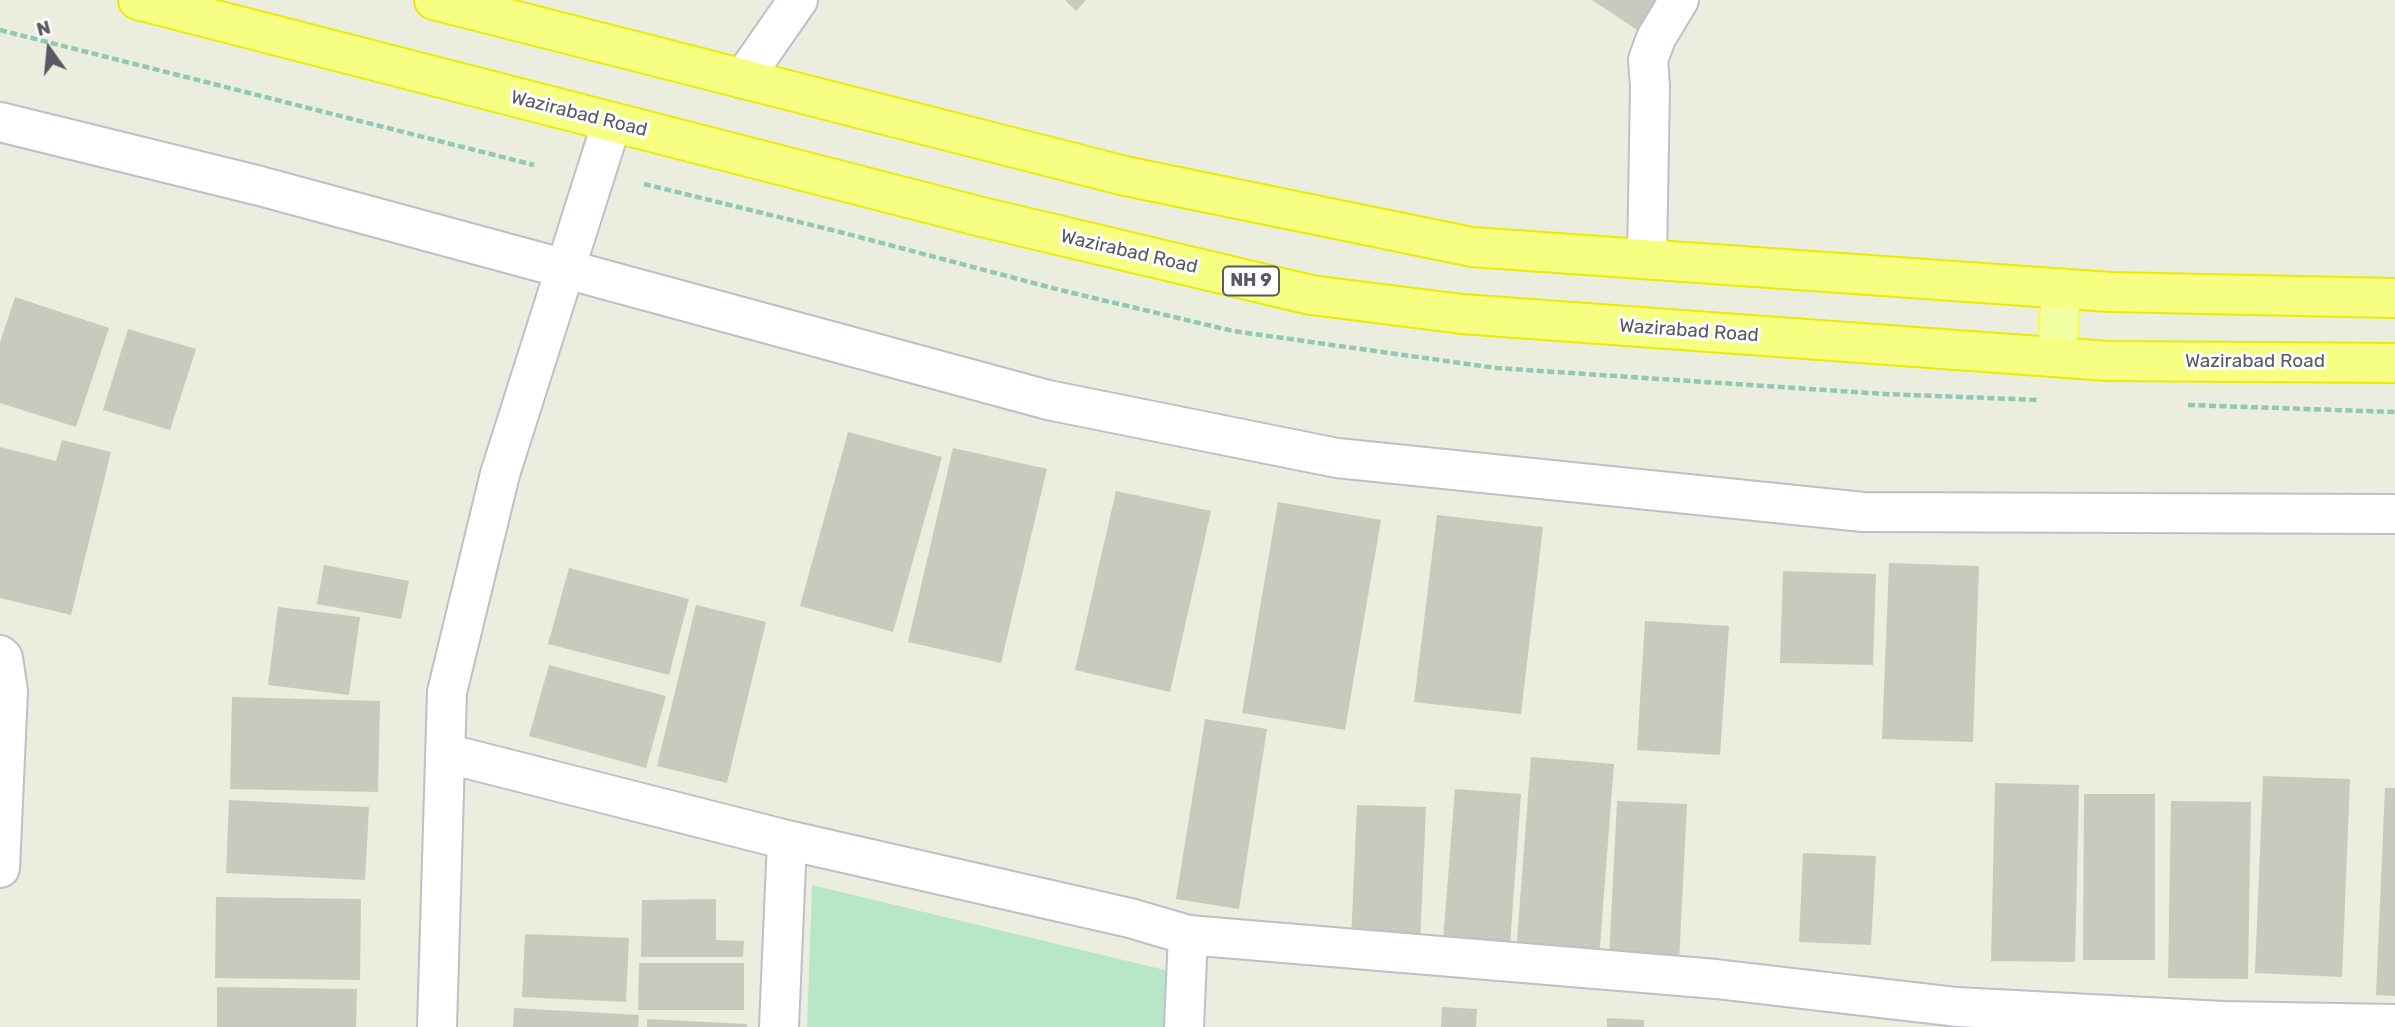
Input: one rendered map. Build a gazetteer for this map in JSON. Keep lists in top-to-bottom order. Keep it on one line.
{"streets":{"highway":["Wazirabad Road","NH 9"]},"north":"top"}
